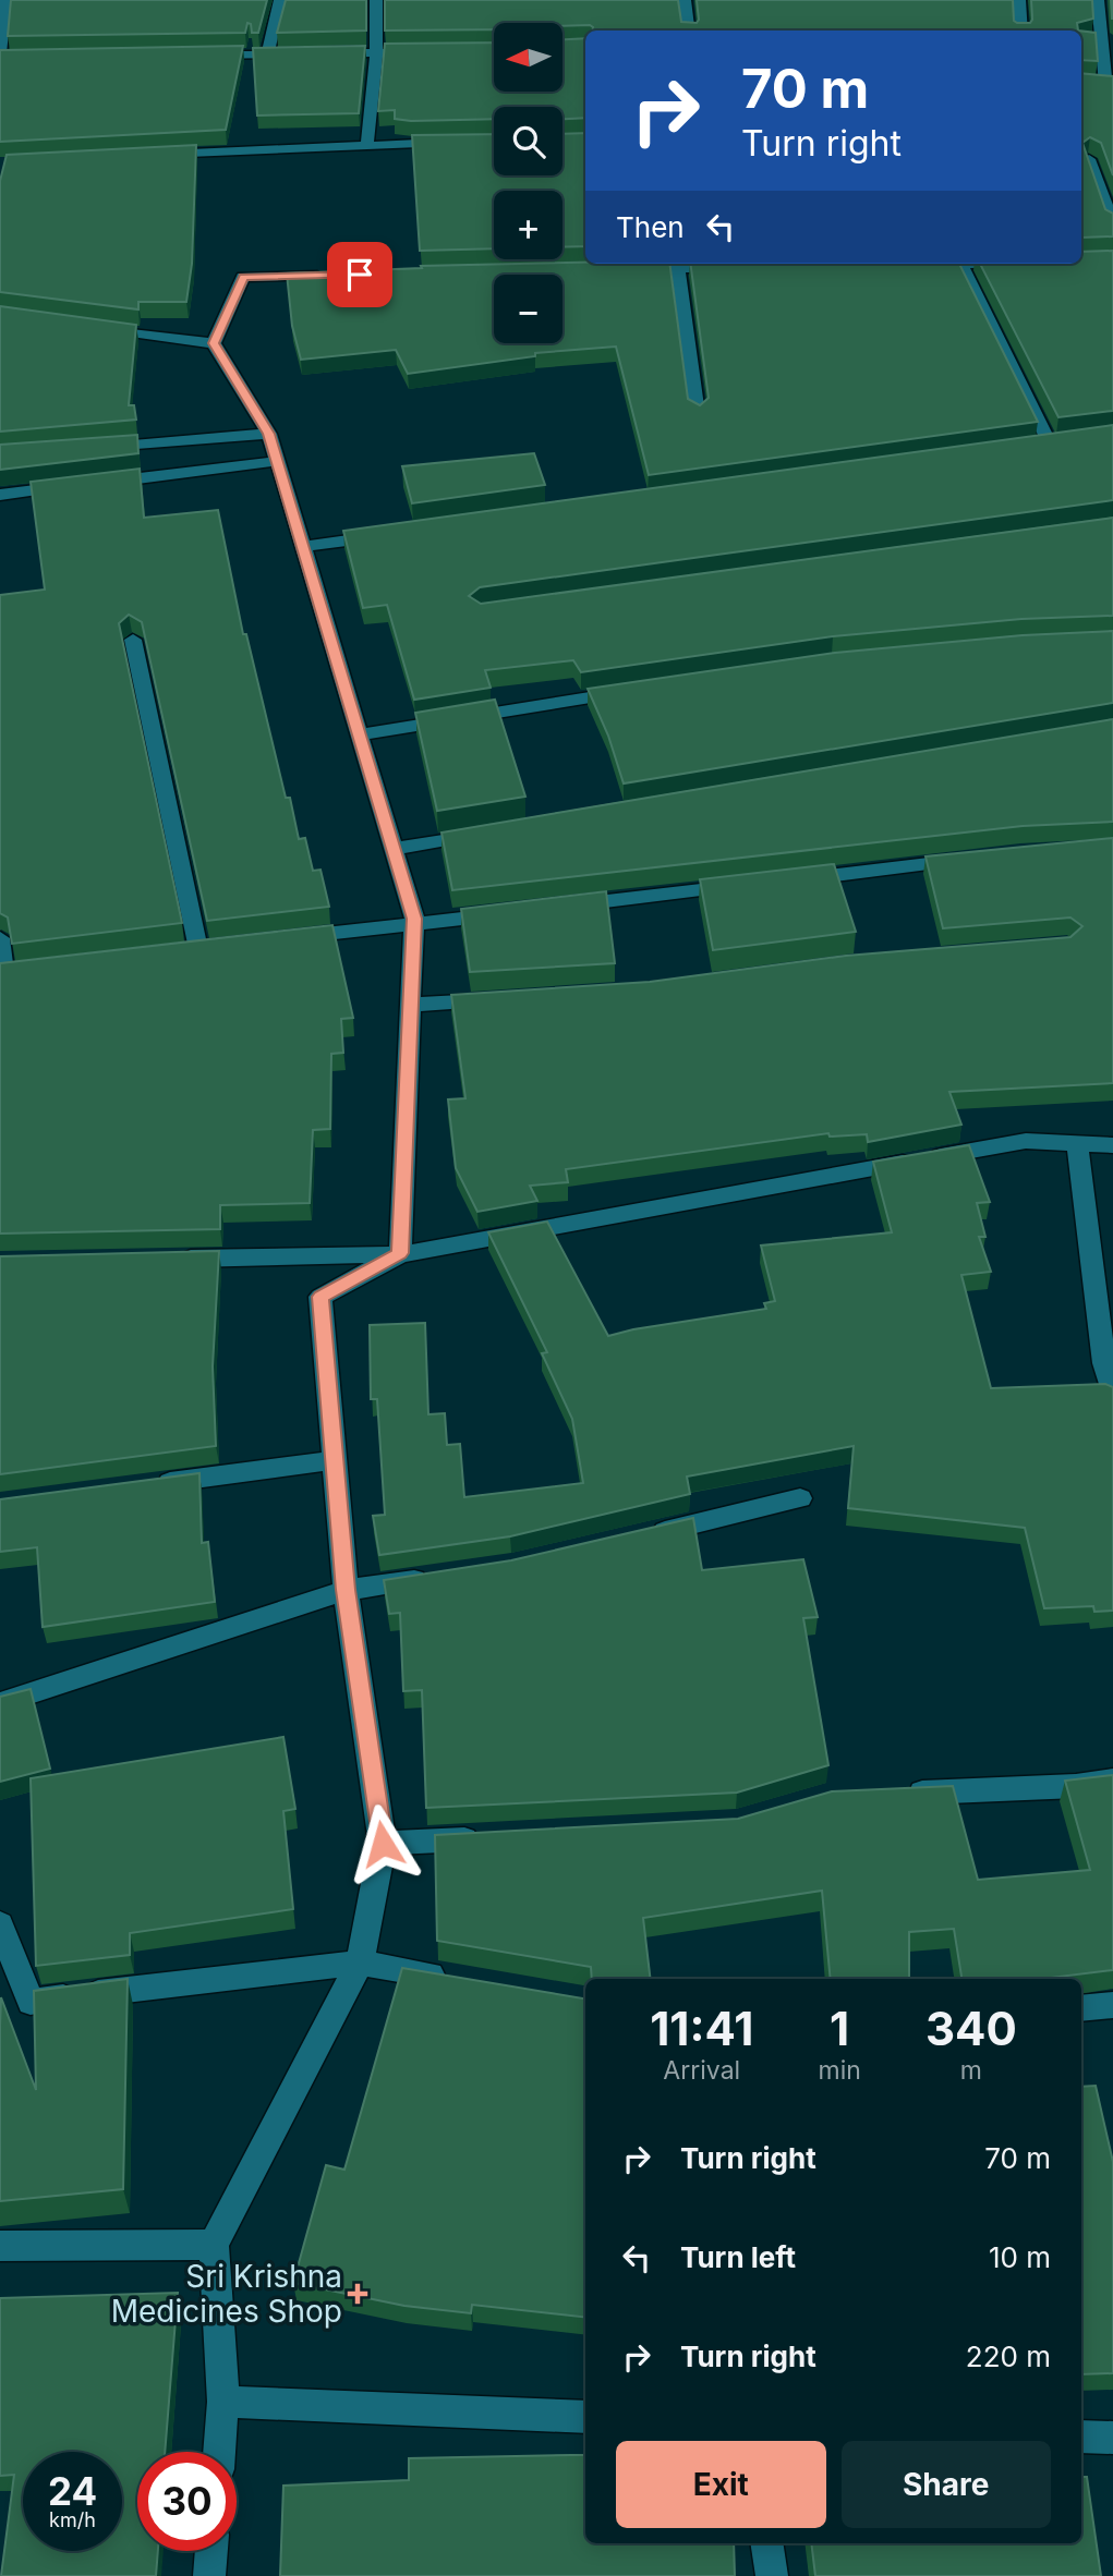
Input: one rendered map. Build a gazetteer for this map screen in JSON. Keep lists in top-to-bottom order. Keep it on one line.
{"places":{"health":["Sri Krishna Medicines Shop"]},"north":"left","page":{"map_buttons":["+","−"],"turn":["70 m","Turn right"],"then":"Then","eta":["11:41","Arrival","1","min","340","m"],"list":[{"name":"Turn right","value":"70 m"},{"name":"Turn left","value":"10 m"},{"name":"Turn right","value":"220 m"}],"buttons":["Exit","Share"],"speed":"24 km/h","limit":"30"}}
